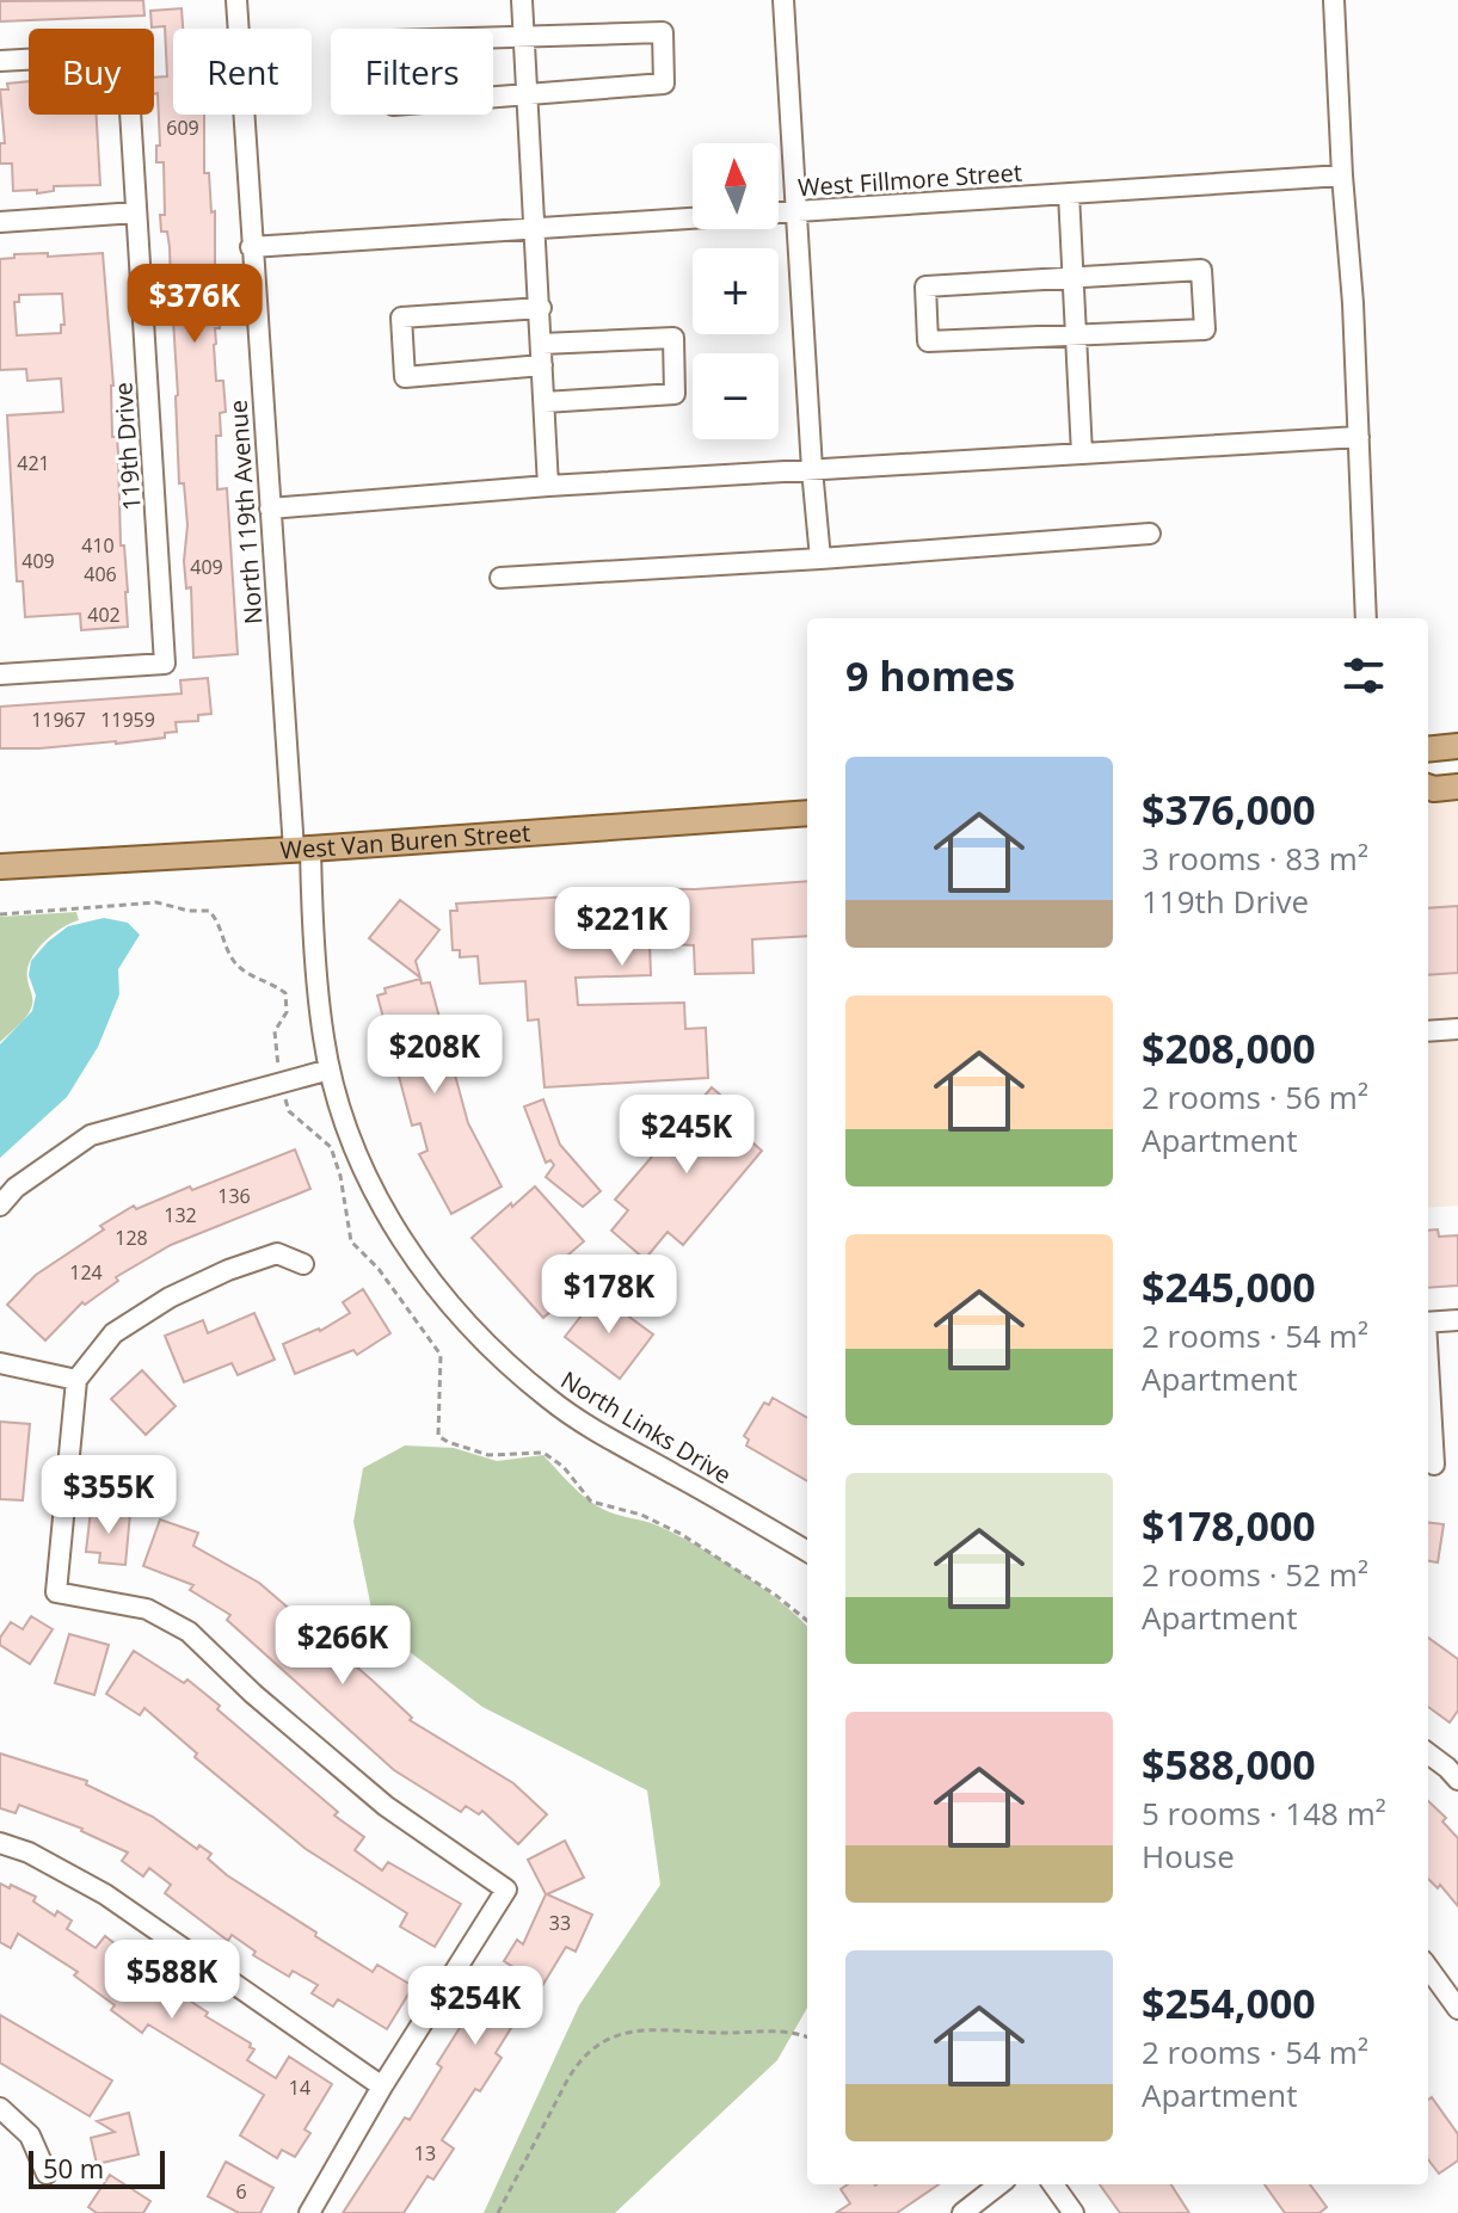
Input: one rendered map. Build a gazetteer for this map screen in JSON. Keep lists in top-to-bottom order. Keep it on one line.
{"streets":{"main road":["West Van Buren Street"],"street":["West Fillmore Street","119th Drive","North 119th Avenue","North Links Drive"]},"crossings":[["West Fillmore Street","North 119th Avenue"],["North 119th Avenue","West Van Buren Street"],["North 119th Avenue","North Links Drive"],["West Van Buren Street","North Links Drive"]],"house_numbers":["609","421","410","409","409","406","402","11967","11959","136","132","128","124","33","14","13","6"],"scale_bar":"50 m","north":"top","page":{"chip":["Buy","Rent","Filters"],"map_buttons":["+","−"],"price":["$376K","$221K","$208K","$245K","$178K","$355K","$266K","$588K","$254K"],"heading":"9 homes","list":[{"name":"$376,000","note":"3 rooms · 83 m² · 119th Drive"},{"name":"$208,000","note":"2 rooms · 56 m² · Apartment"},{"name":"$245,000","note":"2 rooms · 54 m² · Apartment"},{"name":"$178,000","note":"2 rooms · 52 m² · Apartment"},{"name":"$588,000","note":"5 rooms · 148 m² · House"},{"name":"$254,000","note":"2 rooms · 54 m² · Apartment"}],"scale":"50 m"}}
